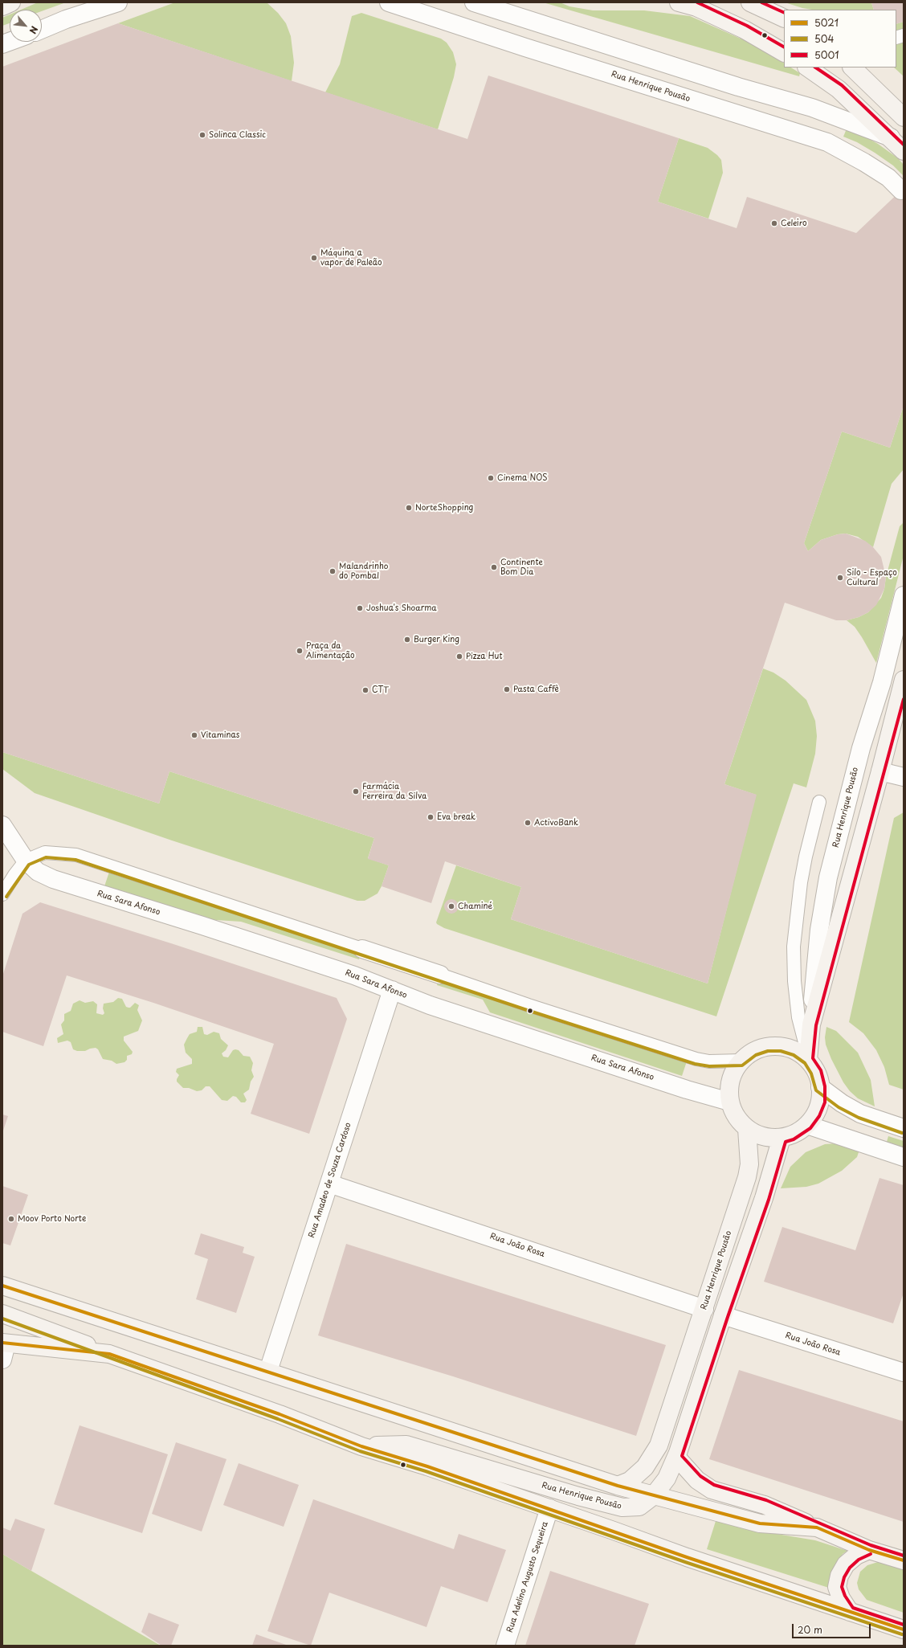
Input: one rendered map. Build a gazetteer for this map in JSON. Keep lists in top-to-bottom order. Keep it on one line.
{"streets":{"street":["Rua Henrique Pousão","Rua Sara Afonso","Rua Amadeo de Souza Cardoso","Rua João Rosa","Rua Adelino Augusto Sequeira"]},"crossings":[["Rua Henrique Pousão","Rua Sara Afonso"],["Rua Henrique Pousão","Rua João Rosa"],["Rua Sara Afonso","Rua Amadeo de Souza Cardoso"],["Rua Amadeo de Souza Cardoso","Rua João Rosa"]],"places":["Solinca Classic","Celeiro","Máquina a vapor de Paleão","Cinema NOS","NorteShopping","Continente Bom Dia","Malandrinho do Pombal","Silo - Espaço Cultural","Joshua's Shoarma","Burger King","Praça da Alimentação","Pizza Hut","Pasta Caffè","CTT","Vitaminas","Farmácia Ferreira da Silva","Eva break","ActivoBank","Chaminé","Moov Porto Norte"],"lines":["transit line 5001","transit line 504","transit line 5021"],"legend":["5021","504","5001"],"scale_bar":"20 m","north":"bottom right"}
